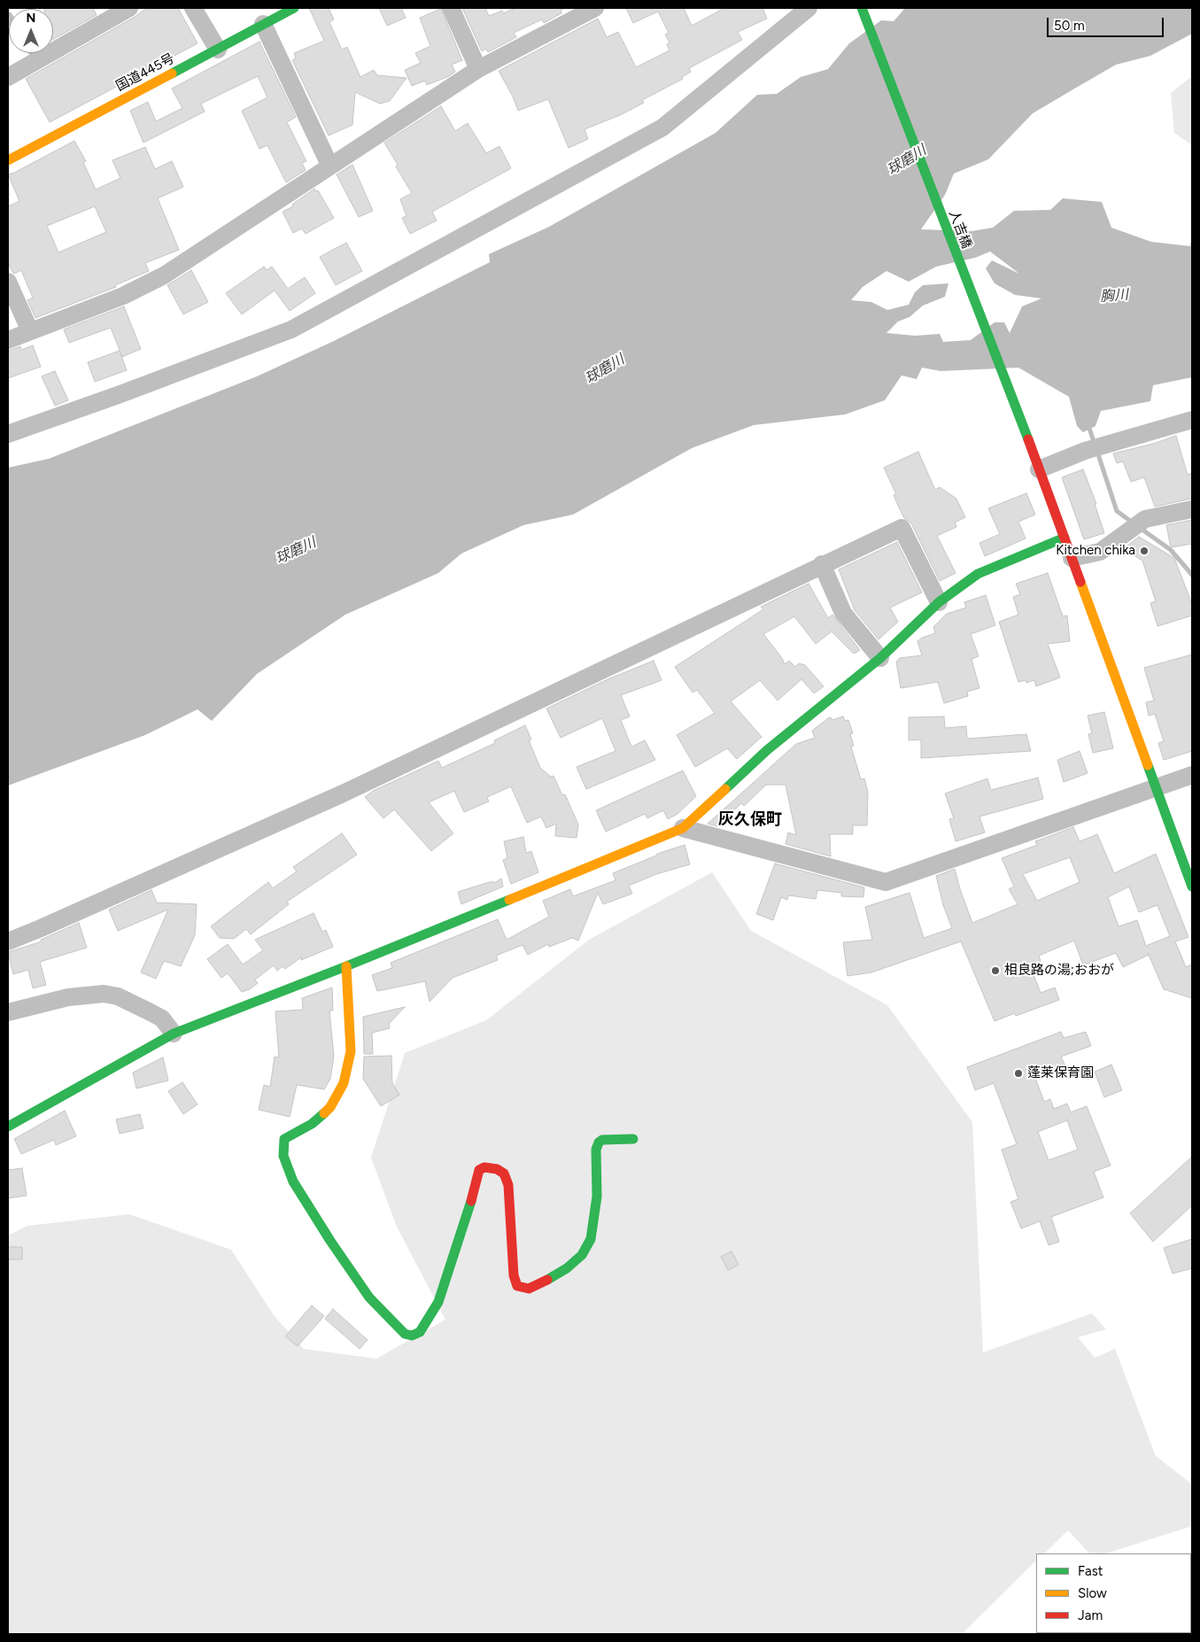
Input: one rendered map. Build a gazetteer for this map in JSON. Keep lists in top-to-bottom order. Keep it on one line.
{"streets":{"main road":["国道445号","人吉橋"]},"districts":["灰久保町"],"water":["球磨川","胸川"],"places":["Kitchen chika","相良路の湯;おおが","蓬莱保育園"],"legend":["Fast","Slow","Jam"],"scale_bar":"50 m","north":"top"}
